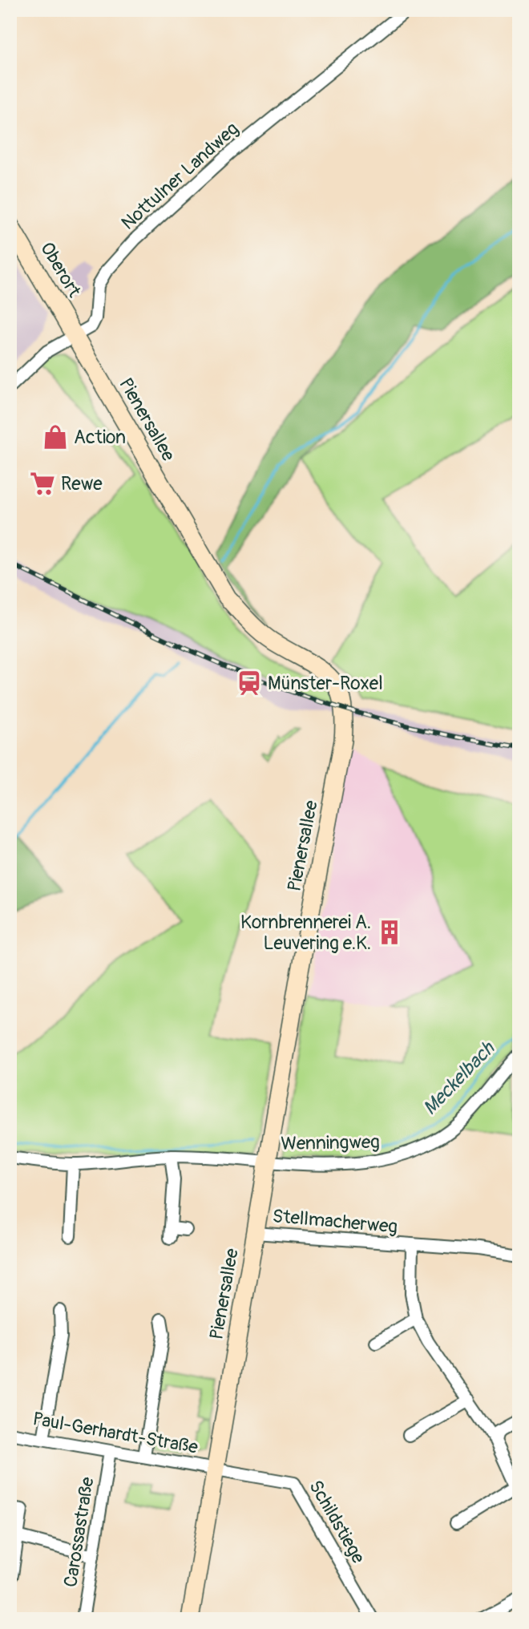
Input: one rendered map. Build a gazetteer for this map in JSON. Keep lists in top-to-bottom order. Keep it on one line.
{"streets":{"main road":["Oberort","Pienersallee"],"street":["Nottulner Landweg","Wenningweg","Stellmacherweg","Paul-Gerhardt-Straße","Schildstiege","Carossastraße"]},"crossings":[["Nottulner Landweg","Oberort"],["Nottulner Landweg","Pienersallee"],["Oberort","Pienersallee"],["Pienersallee","Wenningweg"],["Pienersallee","Stellmacherweg"],["Pienersallee","Paul-Gerhardt-Straße"],["Pienersallee","Schildstiege"],["Paul-Gerhardt-Straße","Schildstiege"],["Paul-Gerhardt-Straße","Carossastraße"]],"water":["Meckelbach"],"places":{"shop":["Action"],"supermarket":["Rewe"],"station":["Münster-Roxel"],"building":["Kornbrennerei A. Leuvering e.K."]}}
